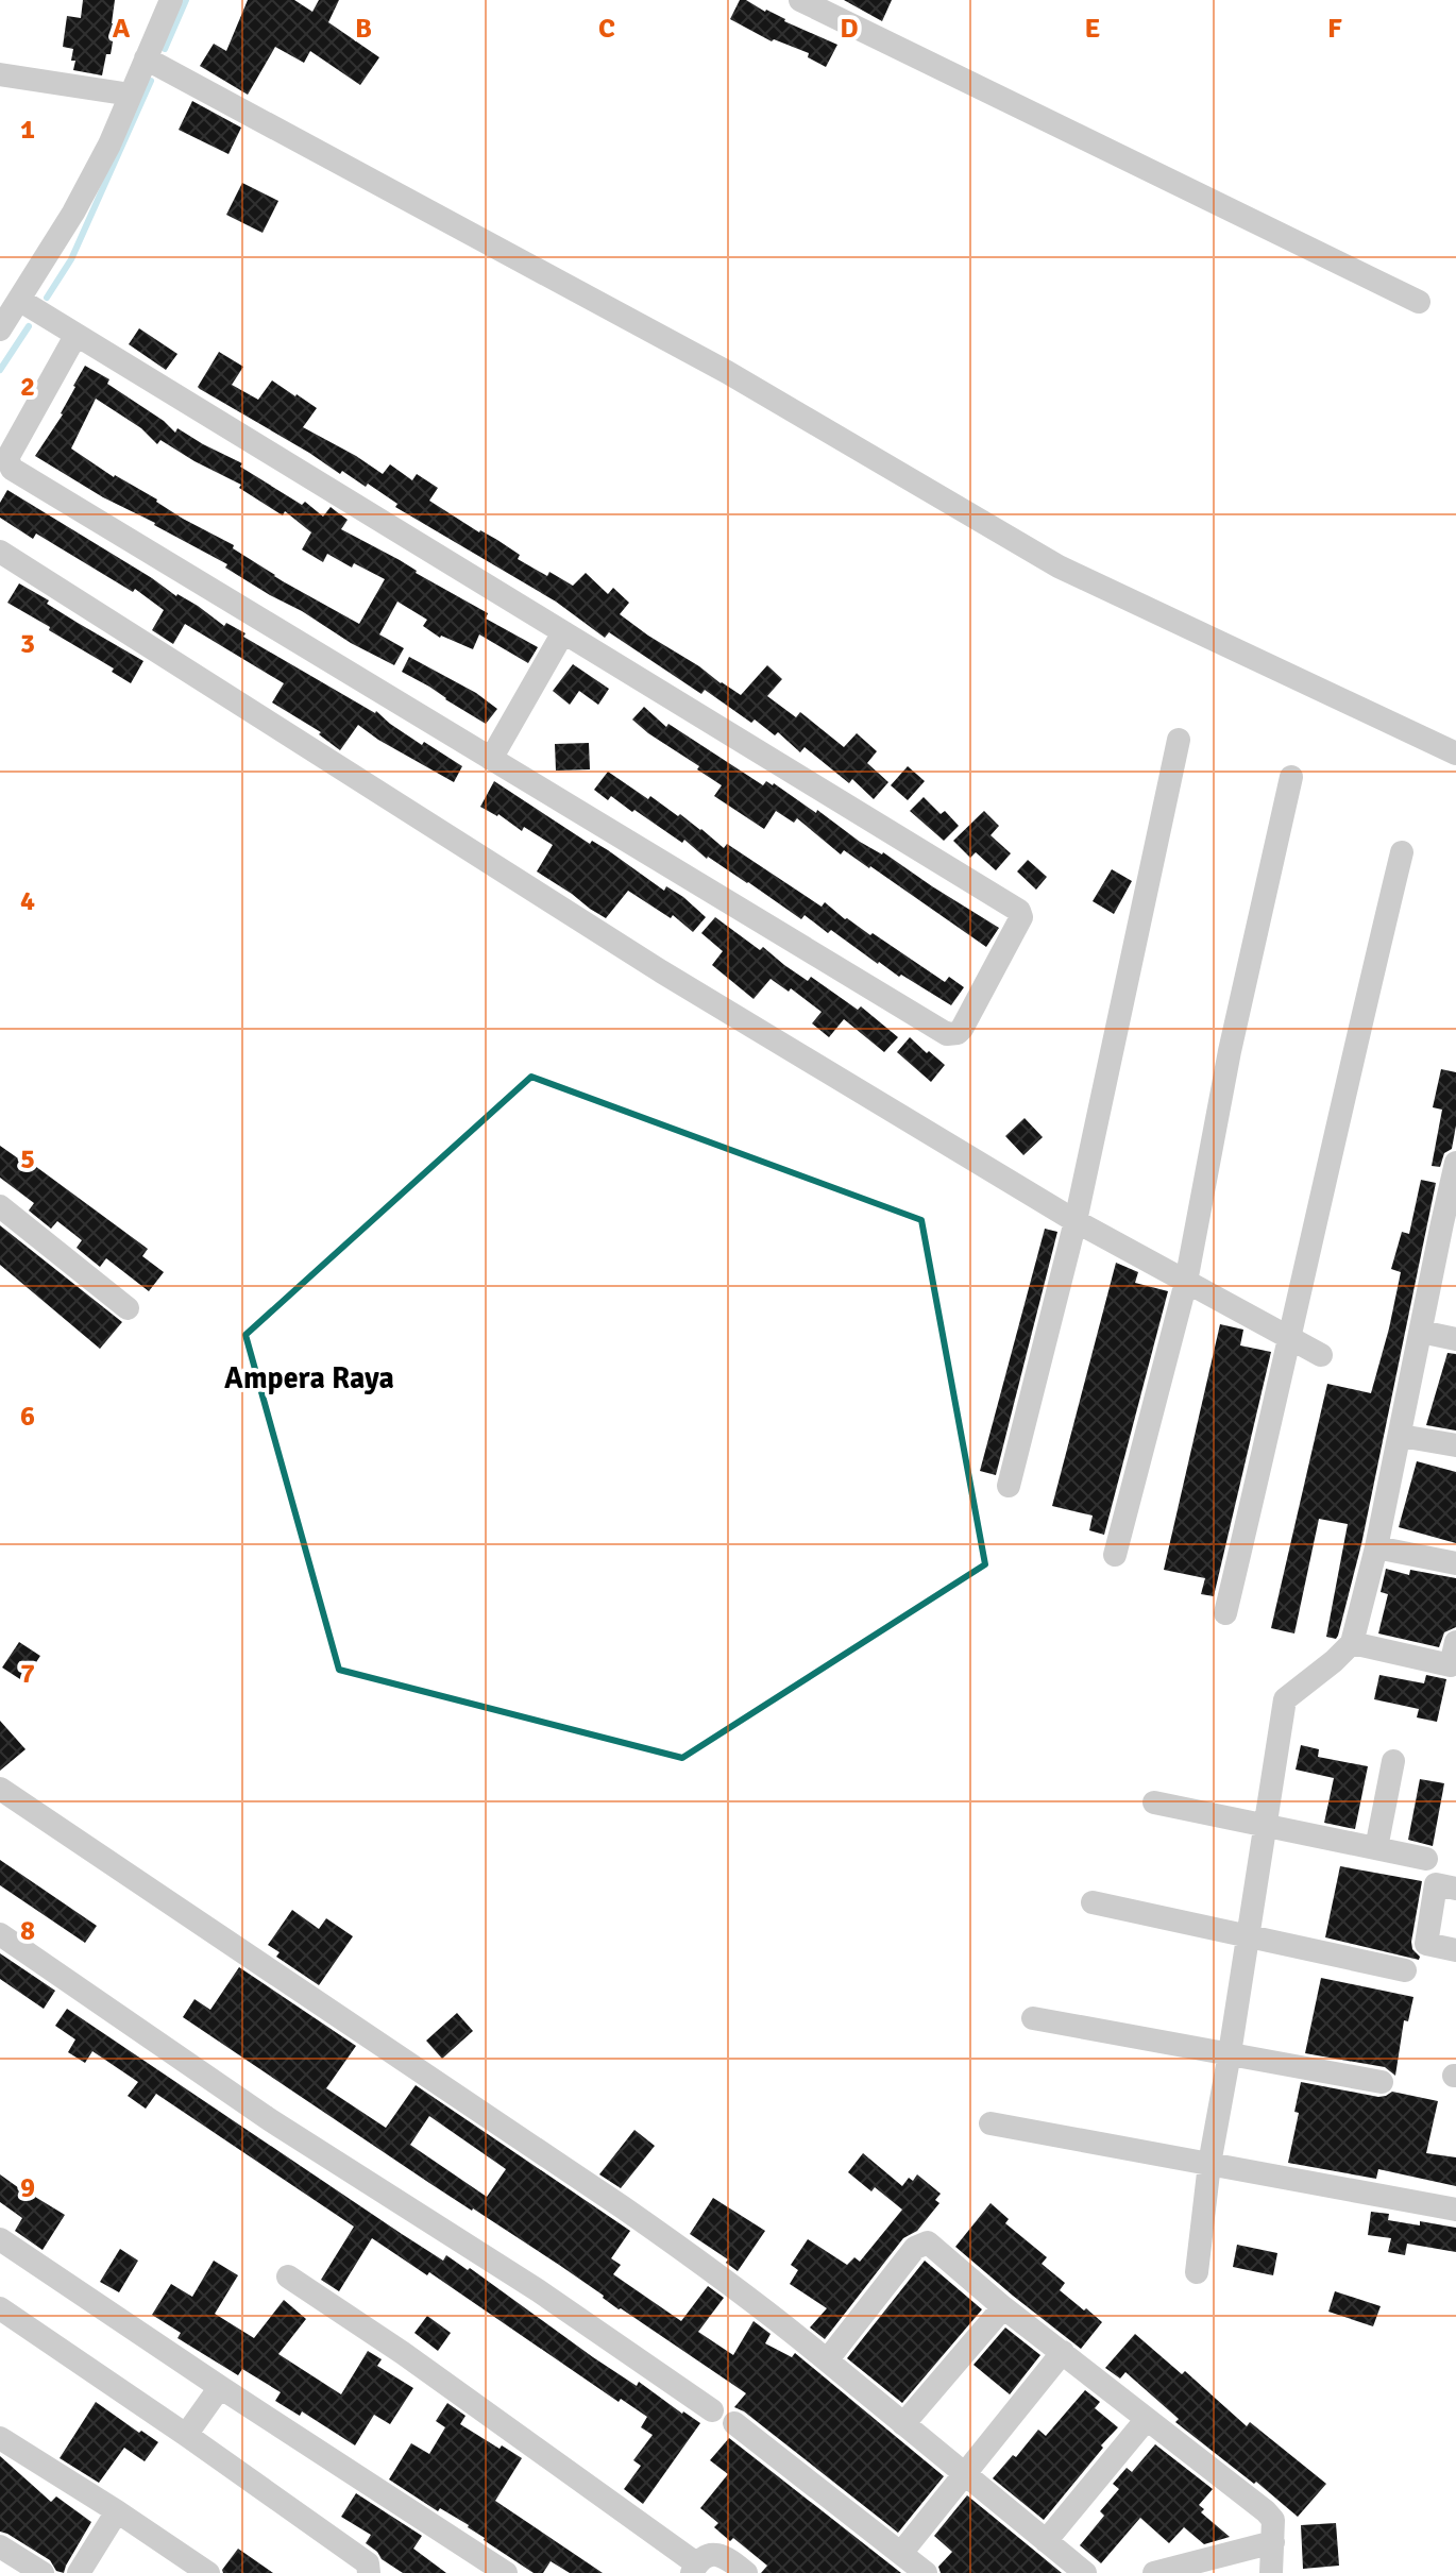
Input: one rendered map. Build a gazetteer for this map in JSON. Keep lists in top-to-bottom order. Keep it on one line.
{"districts":["Ampera Raya"],"grid":{"columns":["A","B","C","D","E","F"],"rows":["1","2","3","4","5","6","7","8","9"]}}
